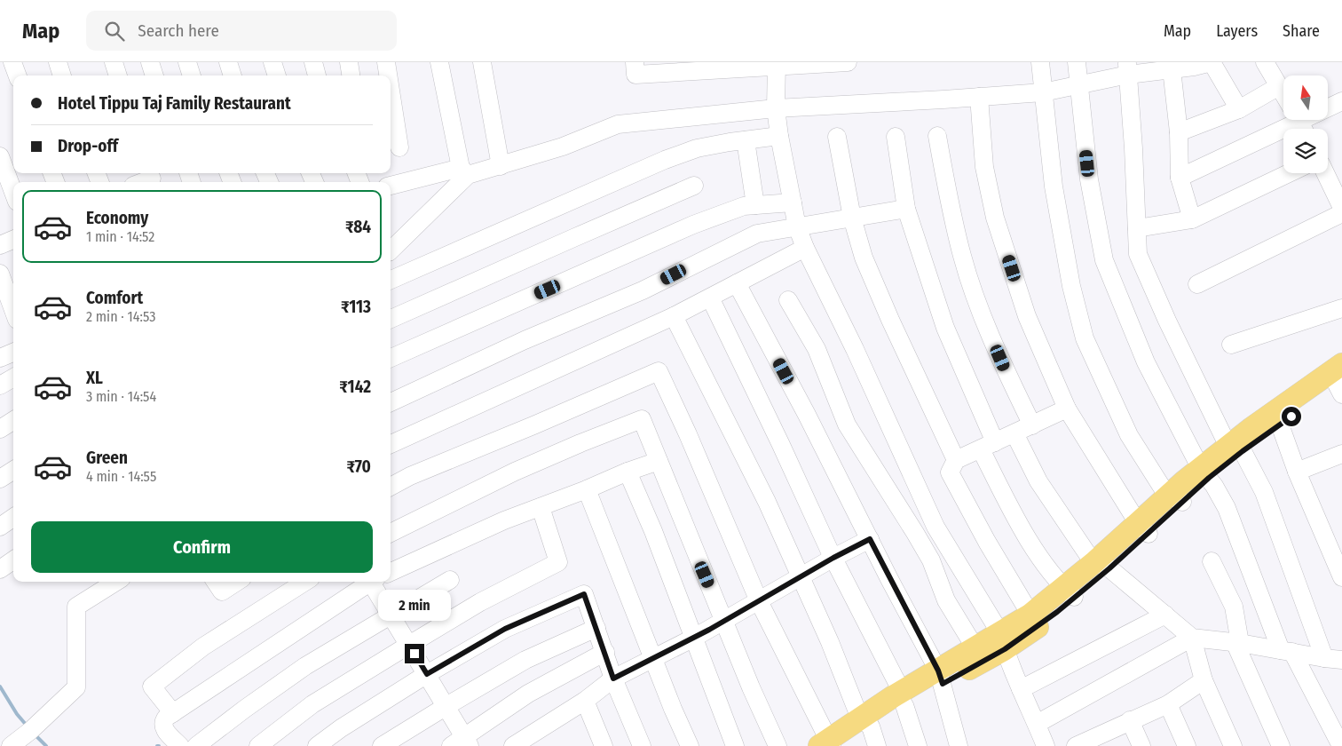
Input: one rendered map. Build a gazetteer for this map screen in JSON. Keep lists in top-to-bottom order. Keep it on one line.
{"north":"top","page":{"header":"Map","search":"Search here","nav":["Map","Layers","Share"],"banner":["Hotel Tippu Taj Family Restaurant","Drop-off"],"list":[{"name":"Economy","note":"1 min · 14:52","value":"₹84"},{"name":"Comfort","note":"2 min · 14:53","value":"₹113"},{"name":"XL","note":"3 min · 14:54","value":"₹142"},{"name":"Green","note":"4 min · 14:55","value":"₹70"}],"buttons":"Confirm","bubble":"2 min"}}
